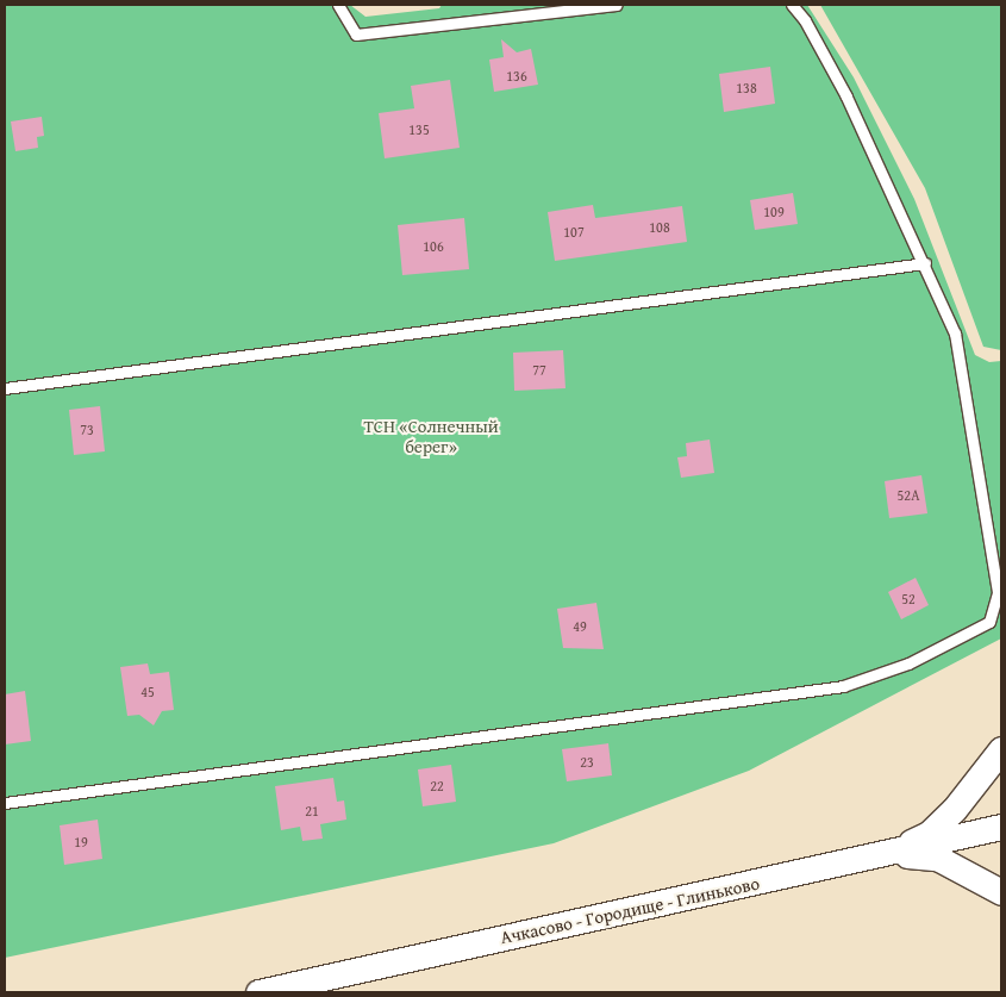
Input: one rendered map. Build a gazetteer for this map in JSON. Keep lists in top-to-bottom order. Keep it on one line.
{"streets":{"street":["Ачкасово - Городище - Глиньково"]},"parks":["ТСН «Солнечный берег»"],"house_numbers":["136","138","135","109","108","107","106","77","73","52А","52","49","45","23","22","21","19"]}
